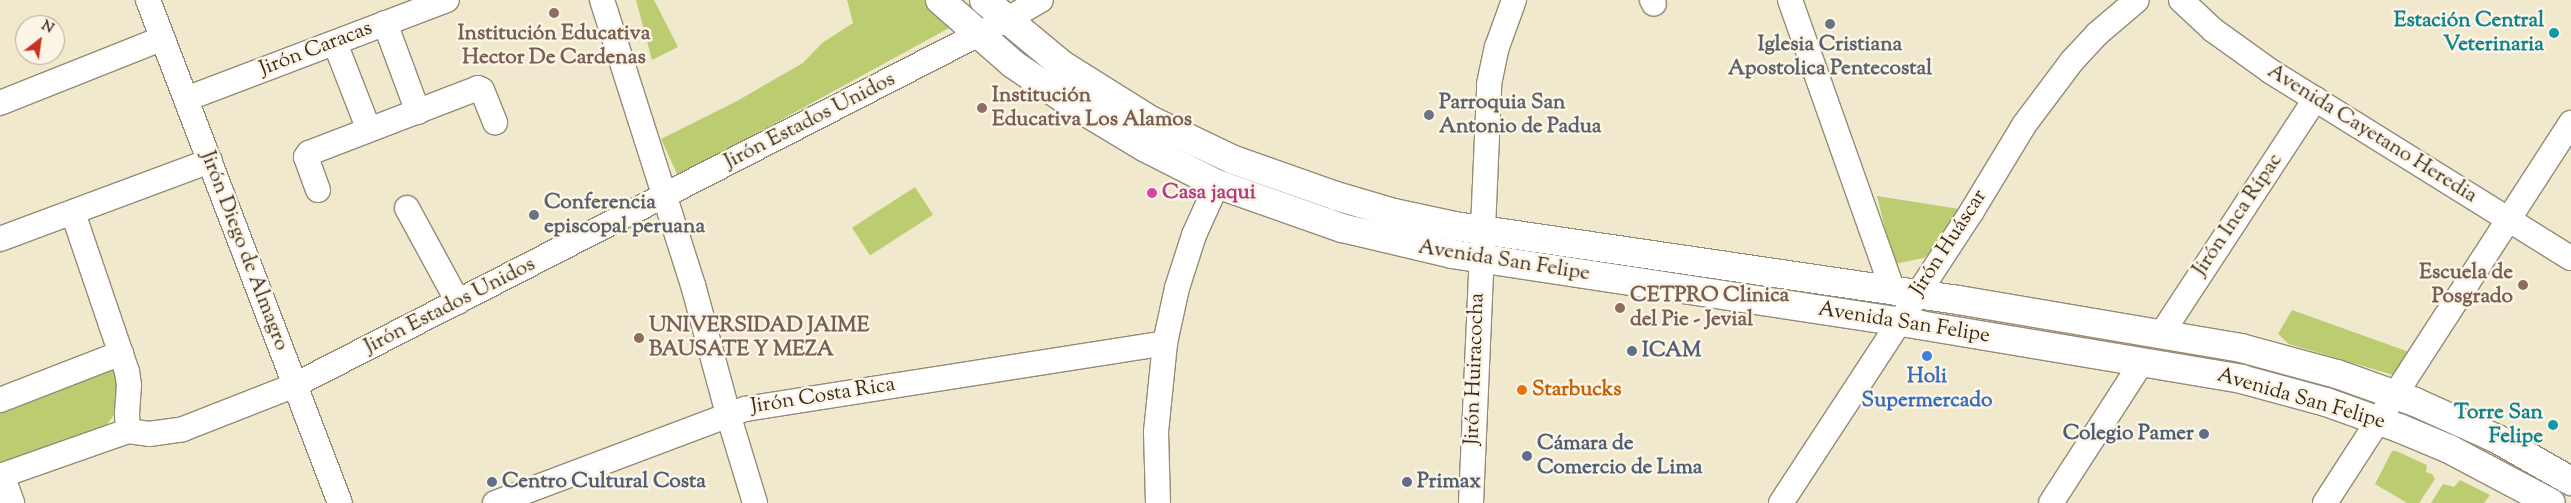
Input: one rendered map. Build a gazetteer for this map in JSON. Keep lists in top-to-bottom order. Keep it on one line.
{"streets":{"main road":["Avenida San Felipe"],"street":["Jirón Caracas","Jirón Estados Unidos","Avenida Cayetano Heredia","Jirón Inca Rípac","Jirón Huáscar","Jirón Diego de Almagro","Jirón Huiracocha","Jirón Costa Rica"]},"crossings":[["Jirón Caracas","Jirón Diego de Almagro"],["Jirón Estados Unidos","Jirón Diego de Almagro"],["Jirón Estados Unidos","Avenida San Felipe"],["Avenida Cayetano Heredia","Jirón Inca Rípac"],["Jirón Inca Rípac","Avenida San Felipe"],["Jirón Huáscar","Avenida San Felipe"],["Avenida San Felipe","Jirón Huiracocha"]],"places":["Institución Educativa Hector De Cardenas","Iglesia Cristiana Apostolica Pentecostal","Estación Central Veterinaria","Institución Educativa Los Alamos","Parroquia San Antonio de Padua","Casa jaqui","Conferencia episcopal peruana","Escuela de Posgrado","CETPRO Clinica del Pie - Jevial","UNIVERSIDAD JAIME BAUSATE Y MEZA","ICAM","Holi Supermercado","Starbucks","Torre San Felipe","Colegio Pamer","Cámara de Comercio de Lima","Centro Cultural Costa","Primax"],"north":"top right"}
